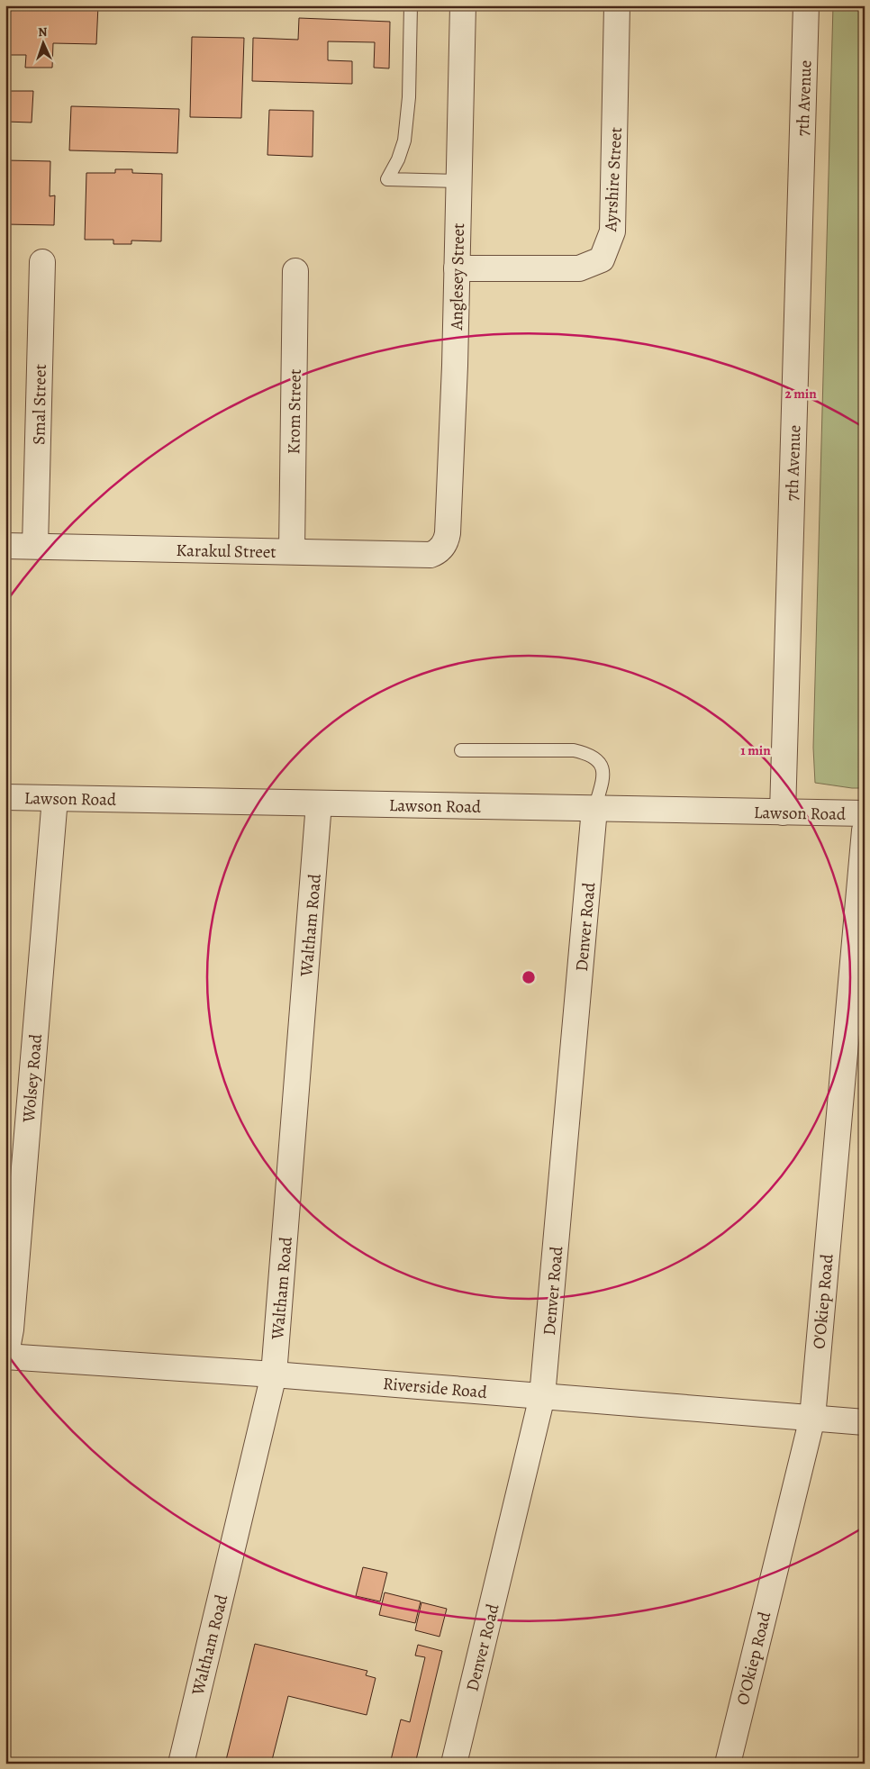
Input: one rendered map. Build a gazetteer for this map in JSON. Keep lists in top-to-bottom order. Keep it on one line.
{"streets":{"street":["7th Avenue","Ayrshire Street","Anglesey Street","Smal Street","Krom Street","Karakul Street","Lawson Road","Waltham Road","Denver Road","Wolsey Road","O'Okiep Road","Riverside Road"]},"crossings":[["7th Avenue","Lawson Road"],["Ayrshire Street","Anglesey Street"],["Anglesey Street","Karakul Street"],["Smal Street","Karakul Street"],["Krom Street","Karakul Street"],["Lawson Road","Waltham Road"],["Lawson Road","Denver Road"],["Lawson Road","Wolsey Road"],["Waltham Road","Riverside Road"],["Denver Road","Riverside Road"],["Wolsey Road","Riverside Road"],["O'Okiep Road","Riverside Road"]],"north":"top","rings":["2 min","1 min"]}
